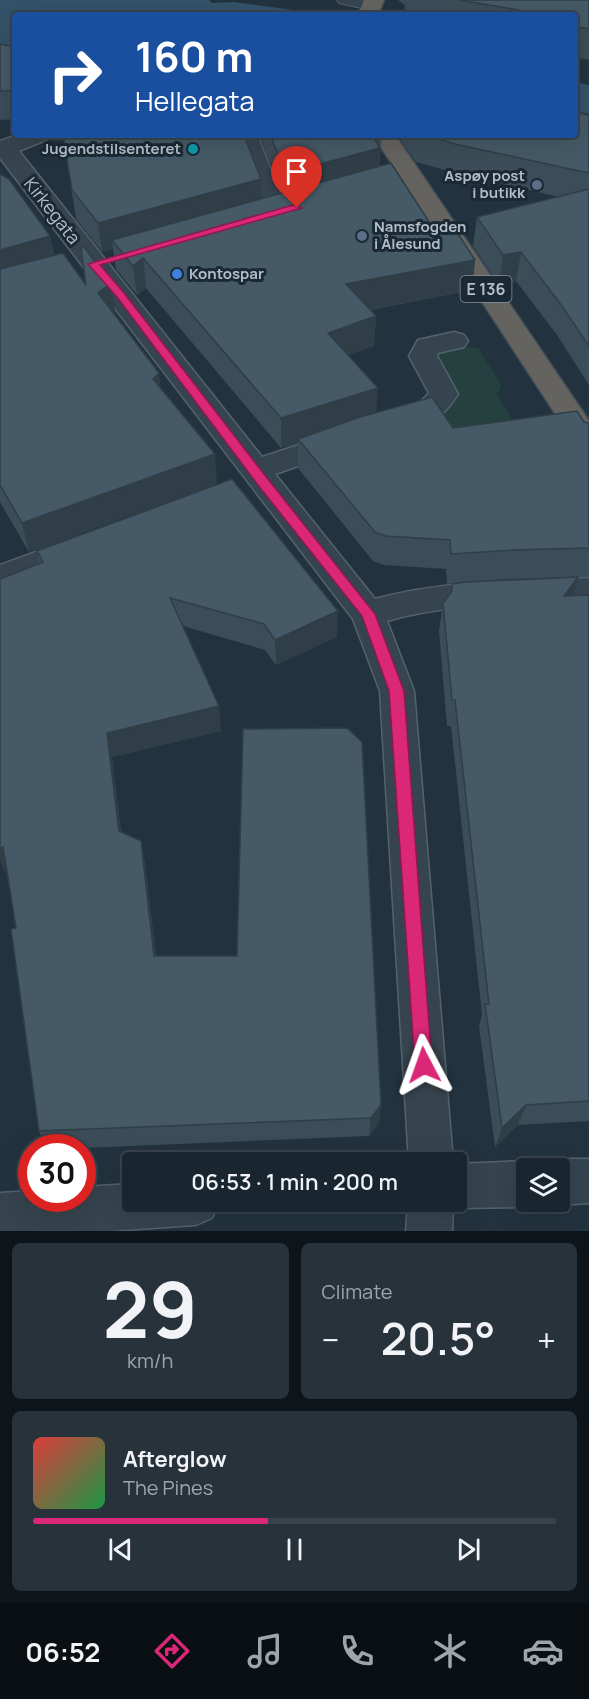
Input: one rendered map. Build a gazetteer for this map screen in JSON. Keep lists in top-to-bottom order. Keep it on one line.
{"streets":{"highway":["E 136"],"street":["Kirkegata"]},"places":["Jugendstilsenteret","Aspøy post i butikk","Namsfogden i Ålesund","Kontospar"],"page":{"turn":["160 m","Hellegata"],"limit":"30","trip":"06:53 · 1 min · 200 m","tile":[["29","km/h"],"Climate"],"heat":["−","20.5°","+"],"song":["Afterglow","The Pines"],"tabs":"06:52"}}
